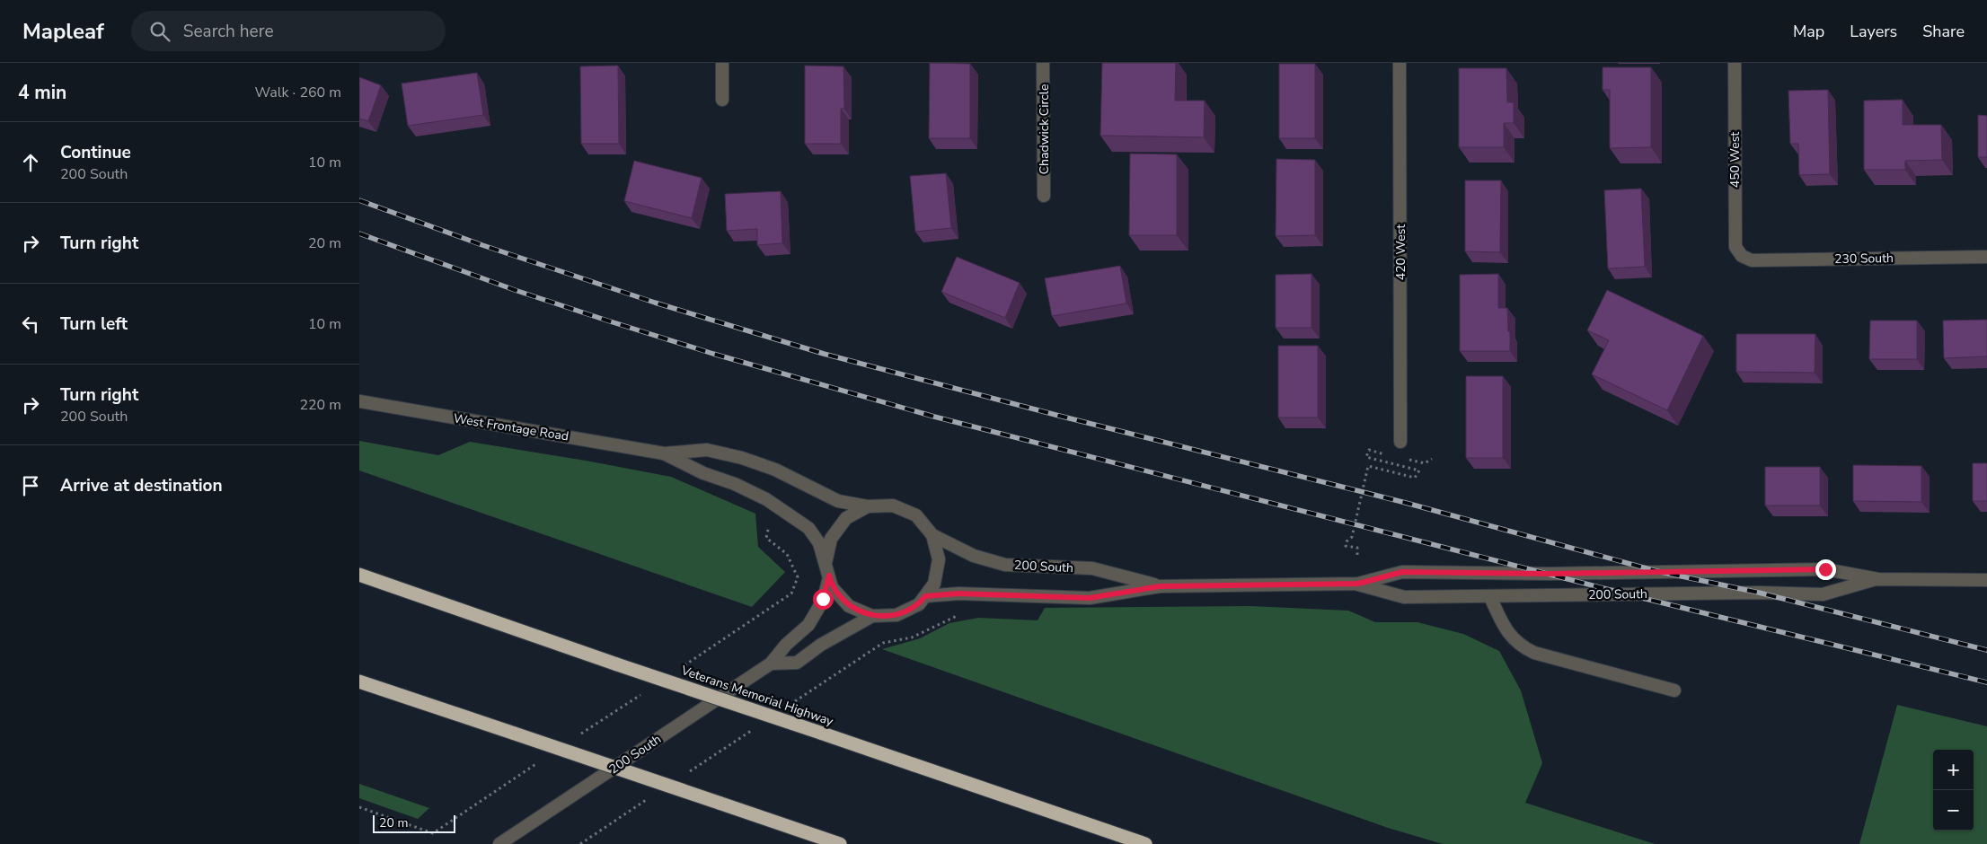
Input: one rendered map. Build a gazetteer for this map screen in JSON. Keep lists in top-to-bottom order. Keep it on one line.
{"streets":{"highway":["Veterans Memorial Highway"],"street":["Chadwick Circle","450 West","420 West","230 South","West Frontage Road","200 South"]},"crossings":[["450 West","230 South"],["West Frontage Road","200 South"]],"scale_bar":"20 m","page":{"header":"Mapleaf","search":"Search here","nav":["Map","Layers","Share"],"heading":["4 min","Walk · 260 m"],"list":[["Continue","200 South","10 m"],["Turn right","20 m"],["Turn left","10 m"],["Turn right","200 South","220 m"],"Arrive at destination"],"map_buttons":["+","−"],"scale":"20 m"}}
